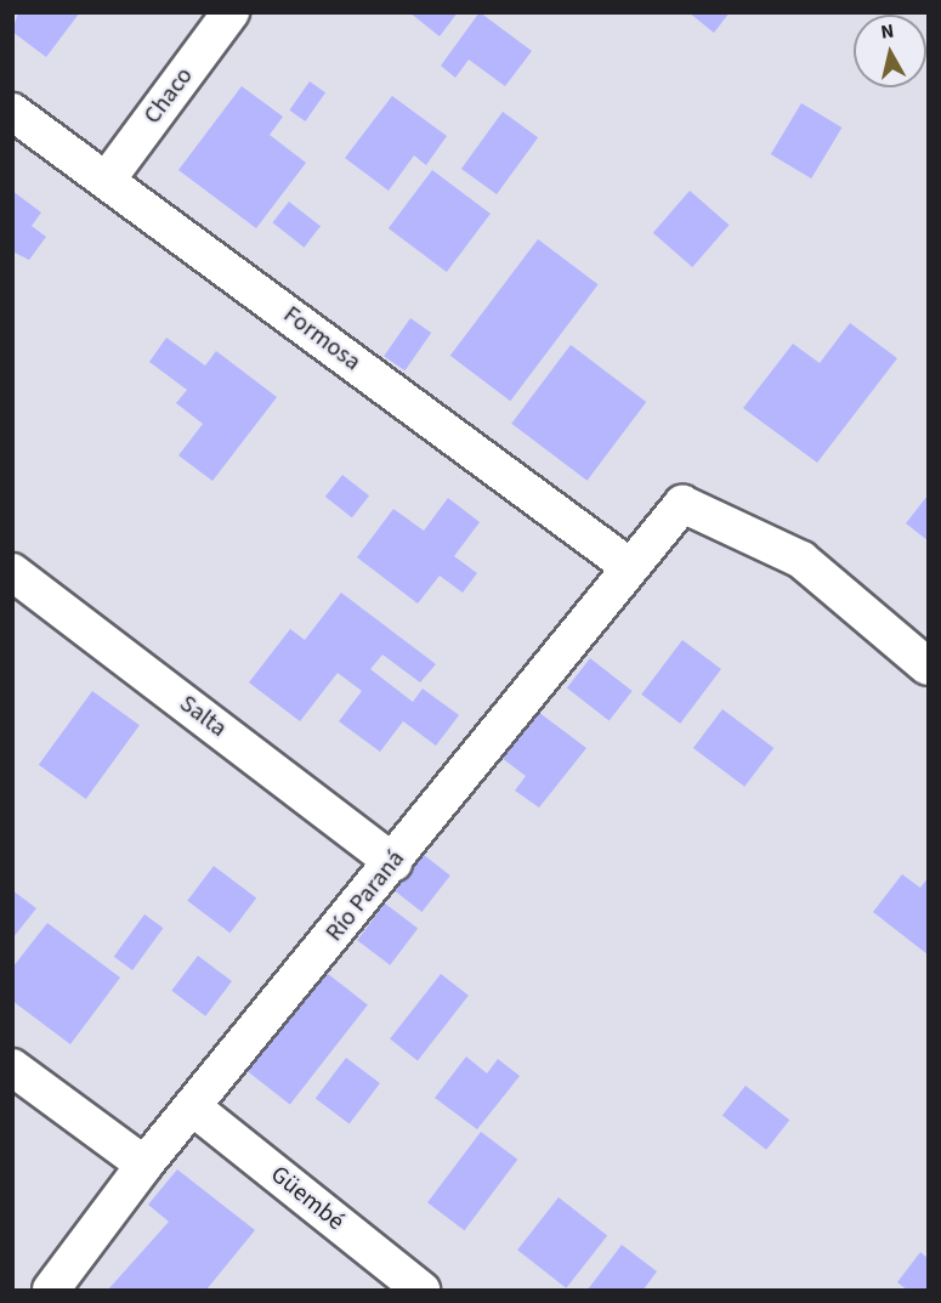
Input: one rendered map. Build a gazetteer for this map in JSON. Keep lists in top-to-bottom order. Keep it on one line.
{"streets":{"street":["Chaco","Formosa","Salta","Río Paraná","Güembé"]},"crossings":[["Chaco","Formosa"],["Formosa","Río Paraná"],["Salta","Río Paraná"],["Río Paraná","Güembé"]],"north":"top"}
